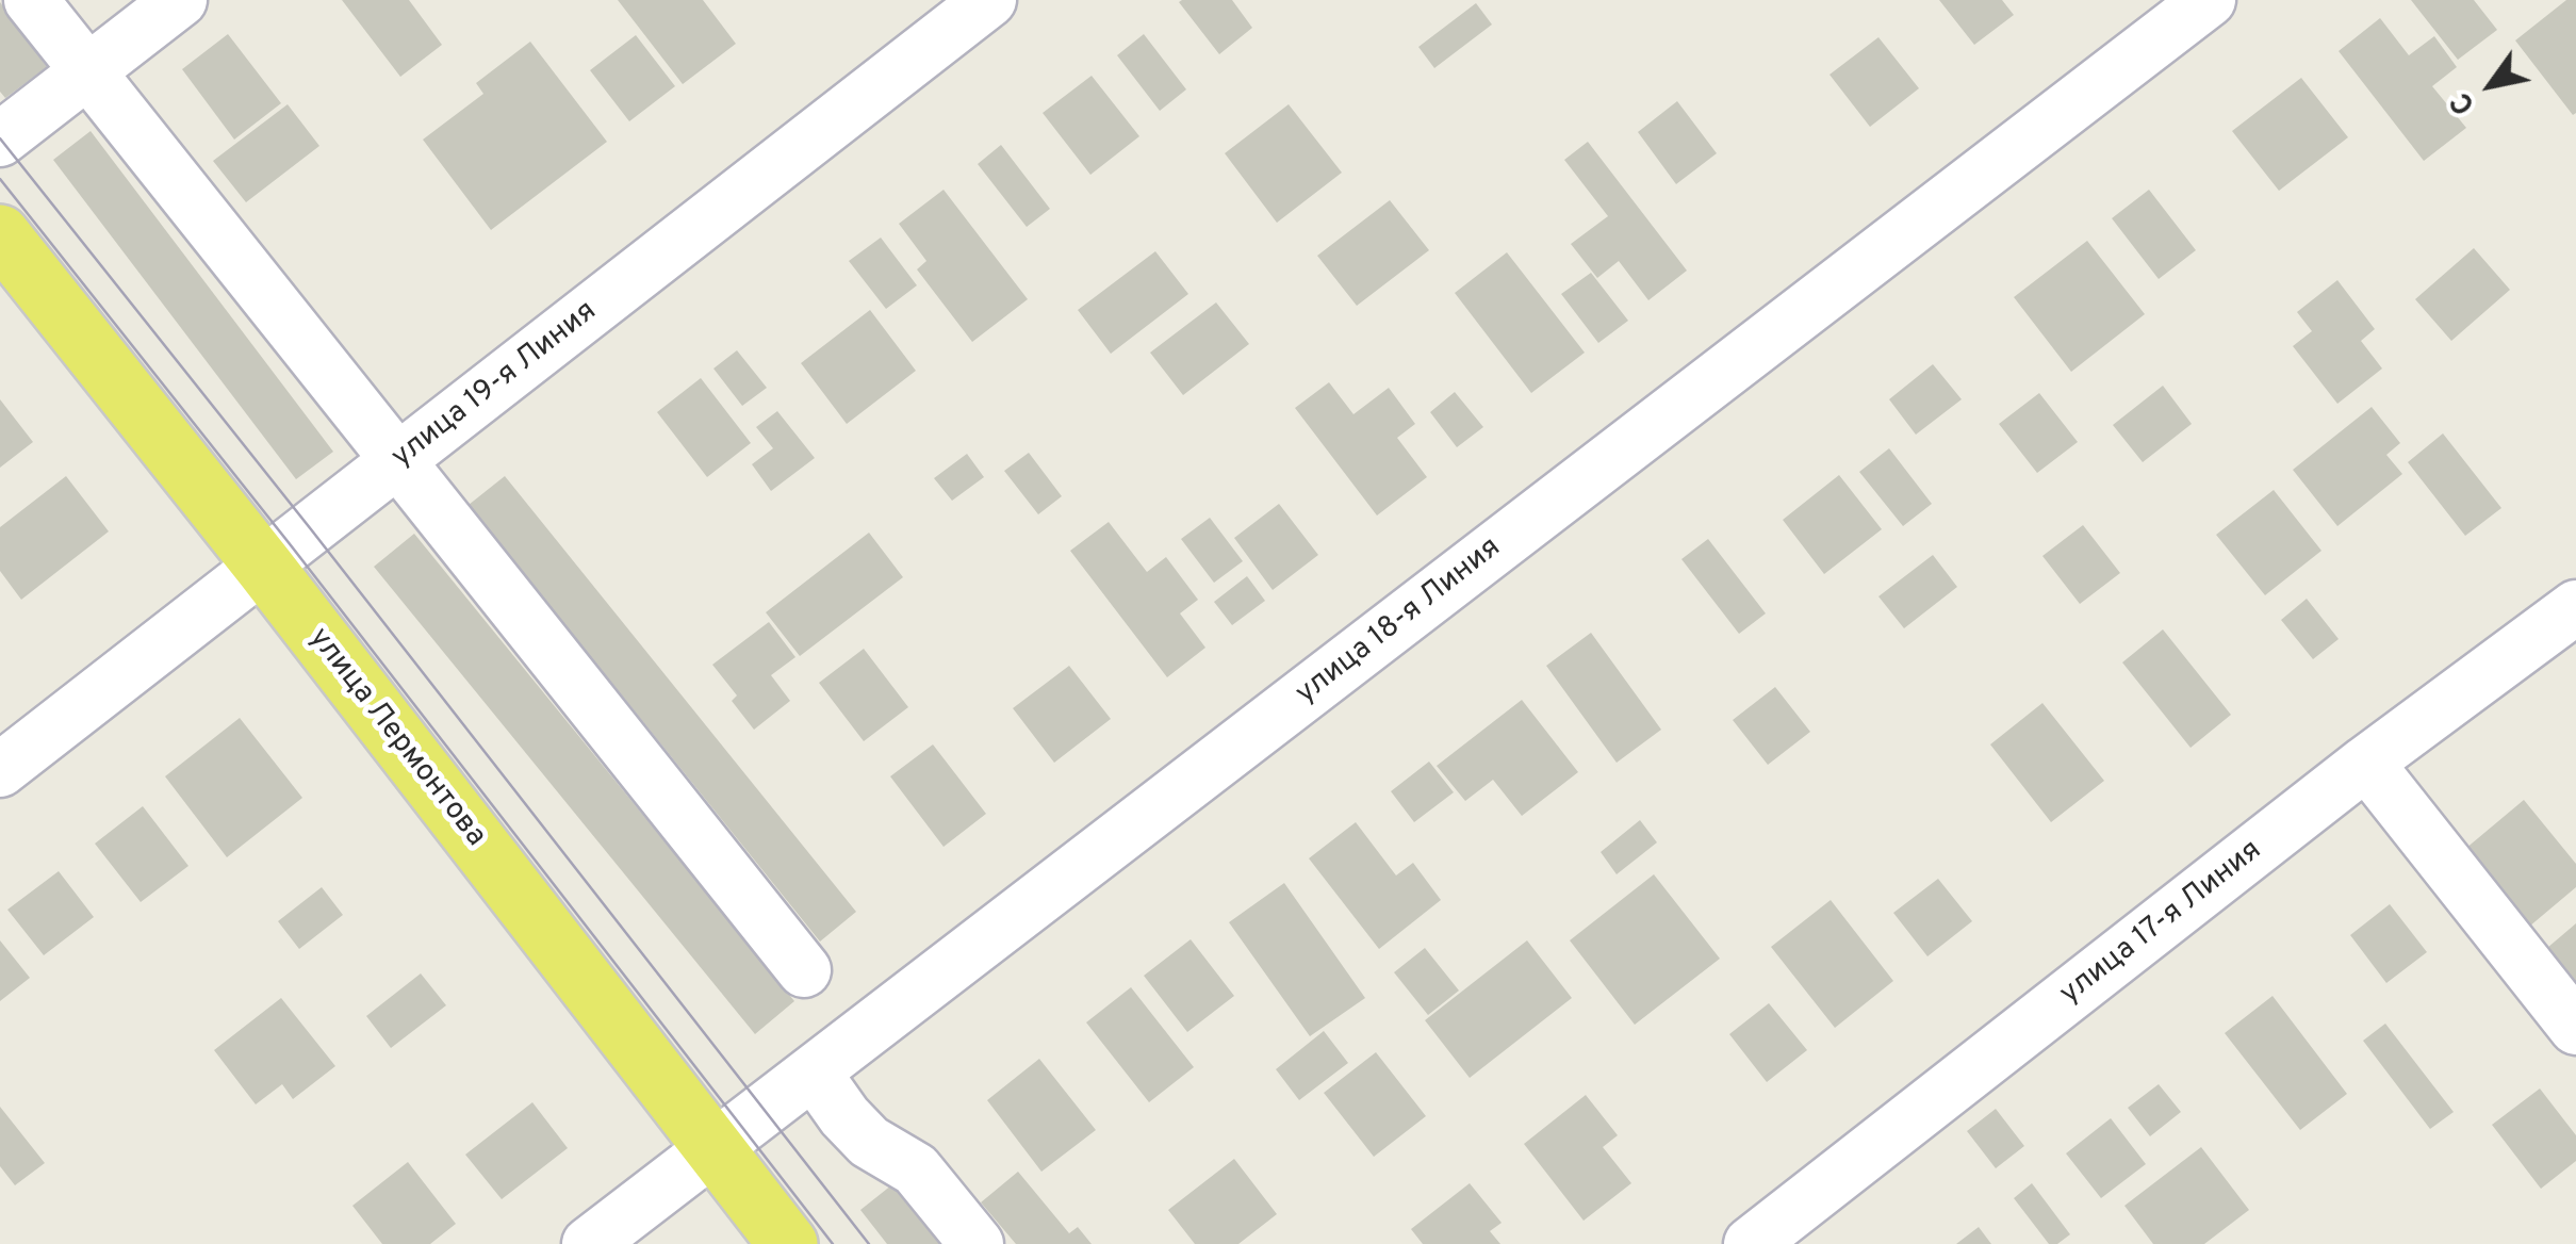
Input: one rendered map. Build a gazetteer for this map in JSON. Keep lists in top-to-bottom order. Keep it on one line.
{"streets":{"main road":["улица Лермонтова"],"street":["улица 19-я Линия","улица 18-я Линия","улица 17-я Линия"]},"crossings":[["улица 19-я Линия","улица Лермонтова"],["улица 18-я Линия","улица Лермонтова"]],"north":"bottom left"}
